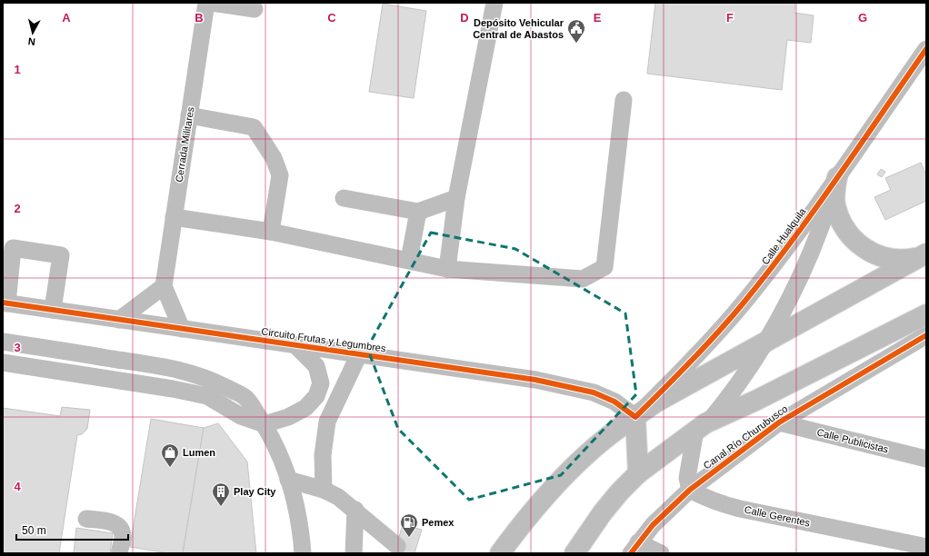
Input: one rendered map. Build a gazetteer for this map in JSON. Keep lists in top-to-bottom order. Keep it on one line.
{"streets":{"main road":["Canal Río Churubusco"],"street":["Cerrada Militares","Calle Hualquila","Circuito Frutas y Legumbres","Calle Publicistas","Calle Gerentes"]},"crossings":[["Calle Hualquila","Circuito Frutas y Legumbres"],["Calle Hualquila","Canal Río Churubusco"],["Canal Río Churubusco","Calle Publicistas"],["Canal Río Churubusco","Calle Gerentes"]],"places":{"public building":["Depósito Vehicular Central de Abastos"],"shop":["Lumen"],"building":["Play City"],"fuel station":["Pemex"]},"scale_bar":"50 m","north":"bottom","grid":{"columns":["A","B","C","D","E","F","G"],"rows":["1","2","3","4"]}}
